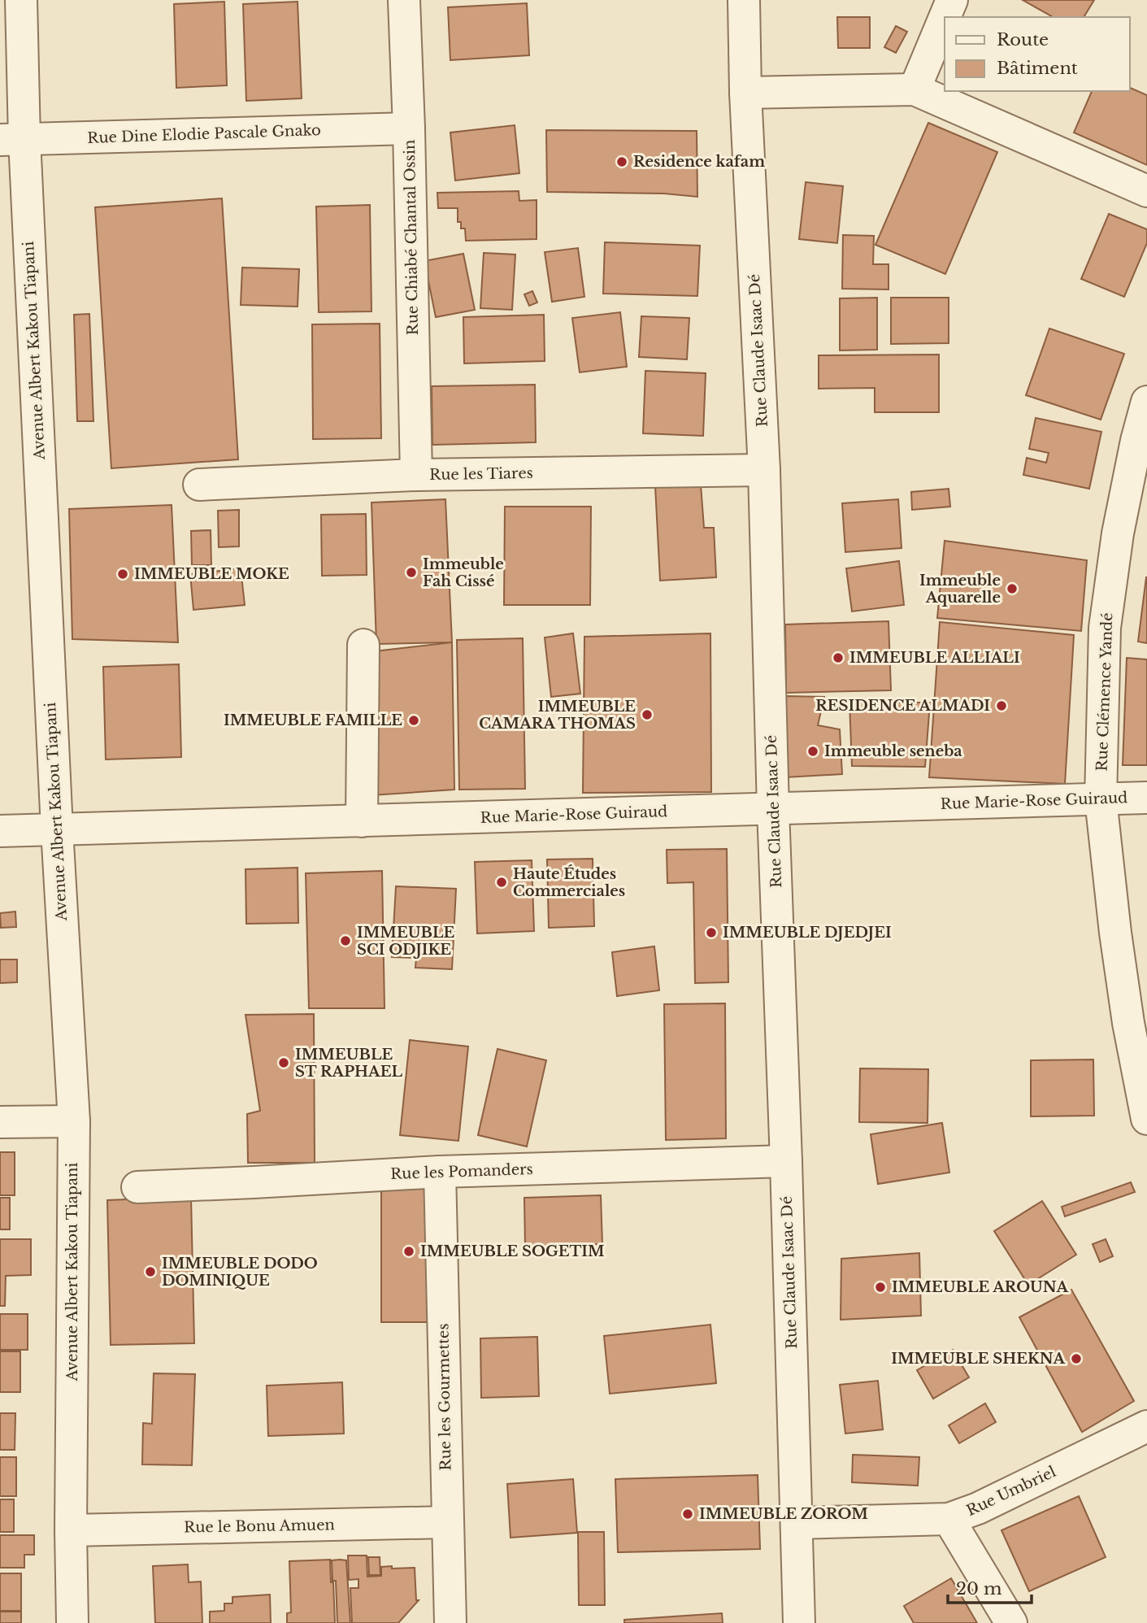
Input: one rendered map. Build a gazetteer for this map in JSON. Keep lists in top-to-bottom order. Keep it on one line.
{"streets":{"street":["Rue Dine Elodie Pascale Gnako","Rue Chiabé Chantal Ossin","Avenue Albert Kakou Tiapani","Rue Claude Isaac Dé","Rue les Tiares","Rue Clémence Yandé","Rue Marie-Rose Guiraud","Rue les Pomanders","Rue les Gourmettes","Rue Umbriel","Rue le Bonu Amuen"]},"crossings":[["Rue Dine Elodie Pascale Gnako","Rue Chiabé Chantal Ossin"],["Rue Dine Elodie Pascale Gnako","Avenue Albert Kakou Tiapani"],["Rue Chiabé Chantal Ossin","Rue les Tiares"],["Avenue Albert Kakou Tiapani","Rue Marie-Rose Guiraud"],["Avenue Albert Kakou Tiapani","Rue le Bonu Amuen"],["Rue Claude Isaac Dé","Rue les Tiares"],["Rue Claude Isaac Dé","Rue Marie-Rose Guiraud"],["Rue Claude Isaac Dé","Rue les Pomanders"],["Rue Claude Isaac Dé","Rue Umbriel"],["Rue Clémence Yandé","Rue Marie-Rose Guiraud"],["Rue les Pomanders","Rue les Gourmettes"],["Rue les Gourmettes","Rue le Bonu Amuen"]],"places":["Residence kafam","Immeuble Fah Cissé","IMMEUBLE MOKE","Immeuble Aquarelle","IMMEUBLE ALLIALI","RESIDENCE ALMADI","IMMEUBLE CAMARA THOMAS","IMMEUBLE FAMILLE","Immeuble seneba","Haute Études Commerciales","IMMEUBLE DJEDJEI","IMMEUBLE SCI ODJIKE","IMMEUBLE ST RAPHAEL","IMMEUBLE SOGETIM","IMMEUBLE DODO DOMINIQUE","IMMEUBLE AROUNA","IMMEUBLE SHEKNA","IMMEUBLE ZOROM"],"legend":["Route","Bâtiment"],"scale_bar":"20 m"}
